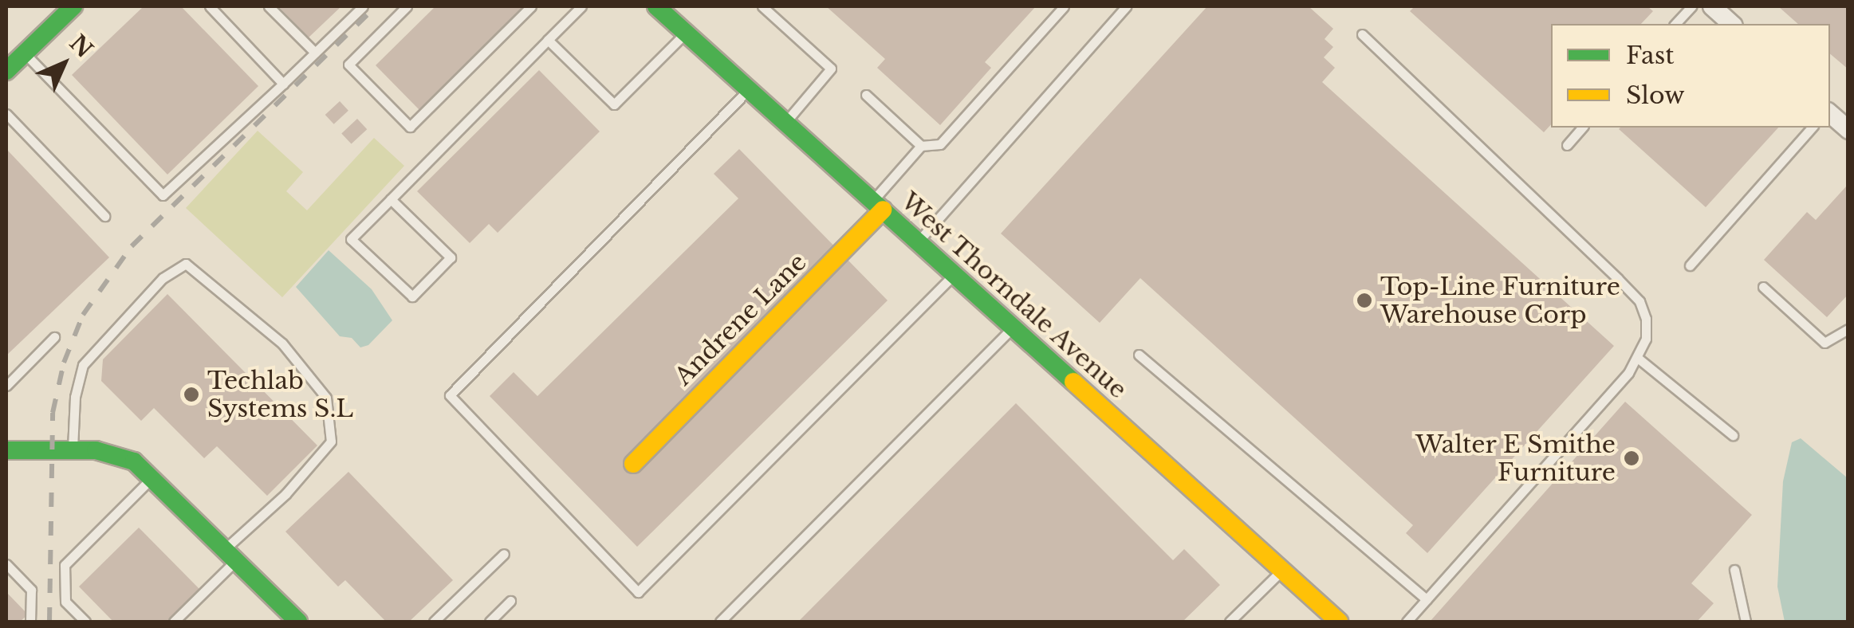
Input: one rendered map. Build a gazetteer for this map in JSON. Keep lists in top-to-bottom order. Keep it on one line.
{"streets":{"street":["West Thorndale Avenue","Andrene Lane"]},"crossings":[["West Thorndale Avenue","Andrene Lane"]],"places":["Top-Line Furniture Warehouse Corp","Techlab Systems S.L","Walter E Smithe Furniture"],"legend":["Fast","Slow"],"north":"top right"}
